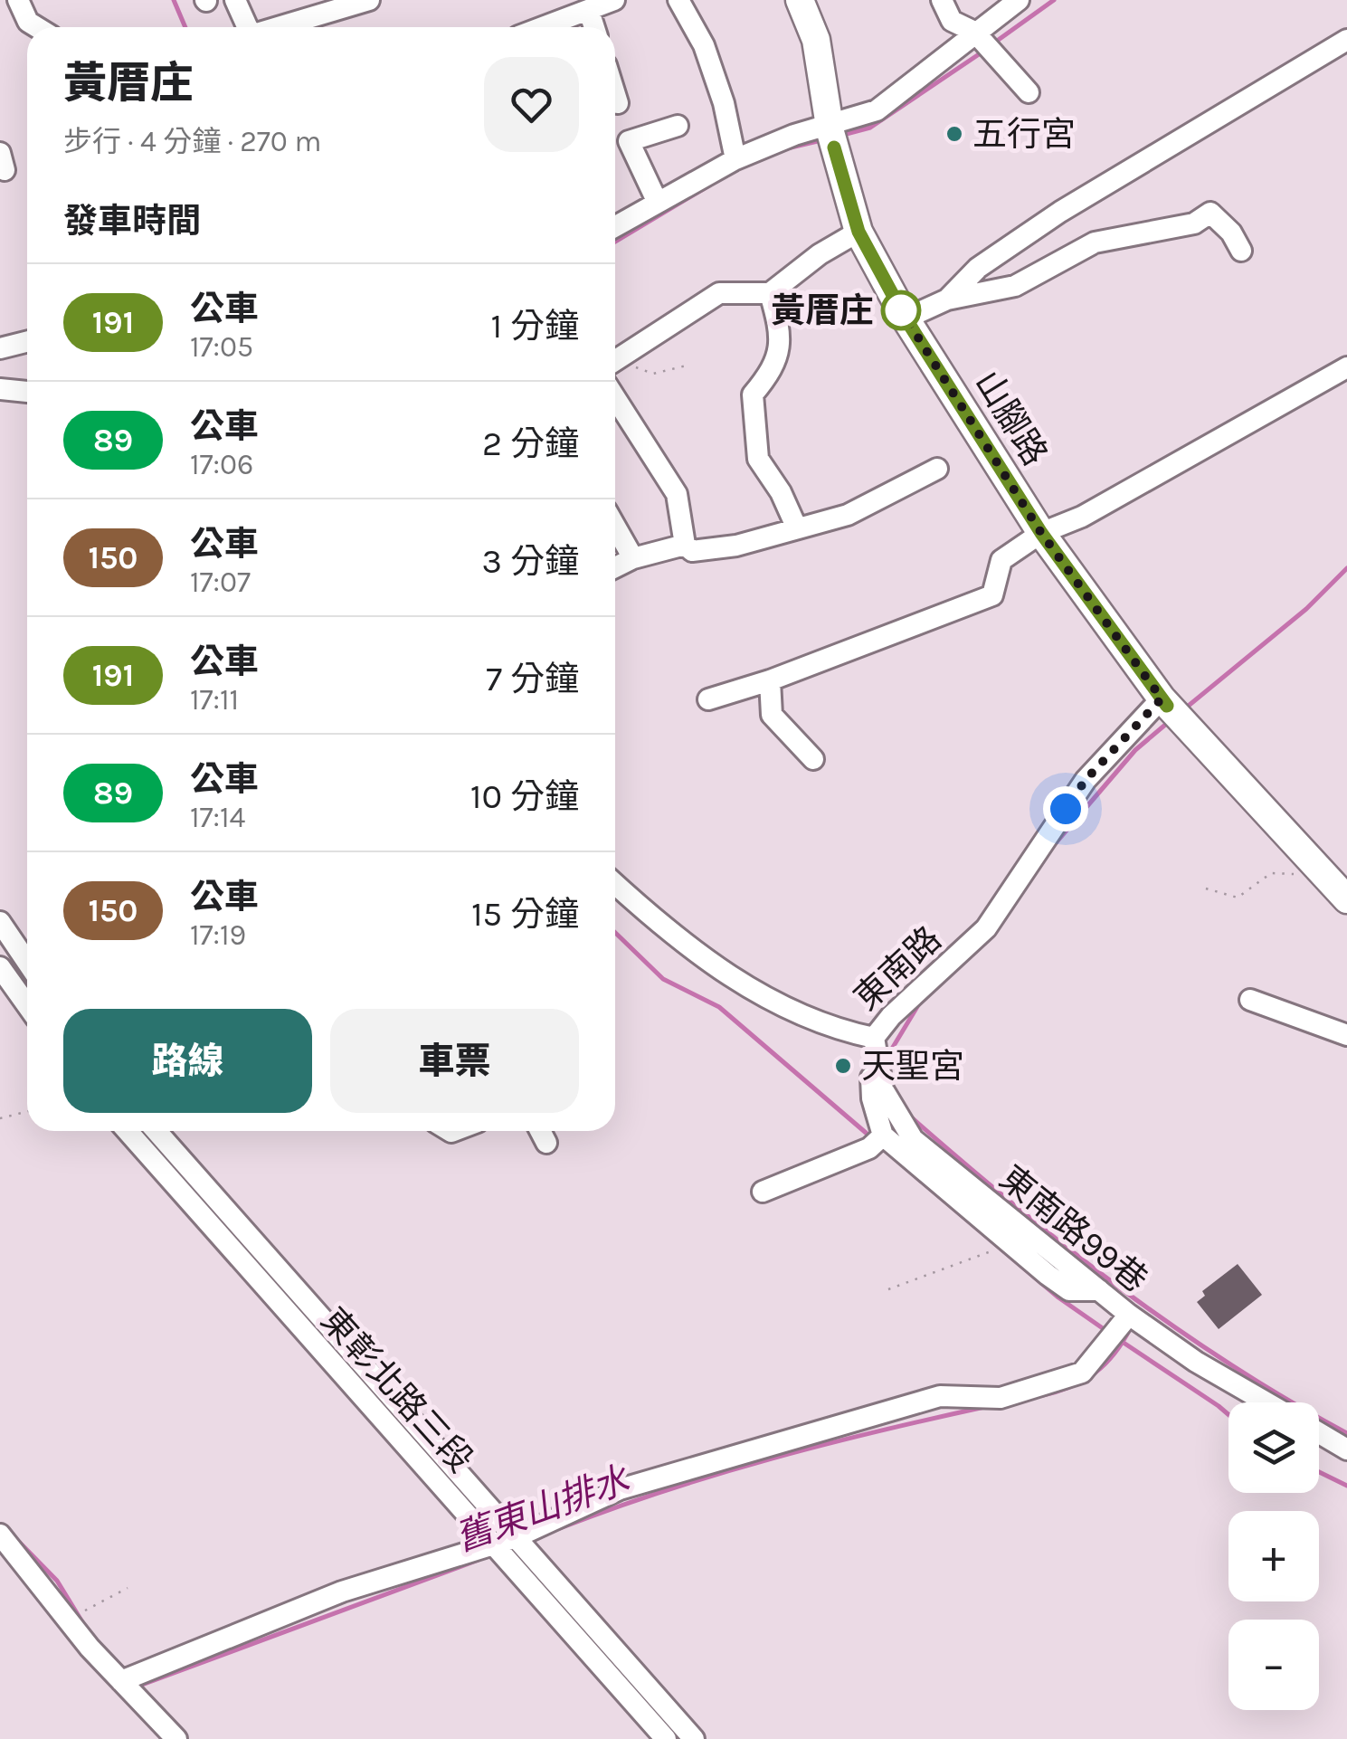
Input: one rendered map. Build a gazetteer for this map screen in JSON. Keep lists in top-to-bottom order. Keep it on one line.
{"streets":{"main road":["山腳路"],"street":["東南路","東南路99巷","東彰北路三段"]},"crossings":[["山腳路","東南路"],["東南路","東南路99巷"]],"water":["舊東山排水"],"places":["五行宮","黃厝庄","天聖宮"],"lines":["bus line 191"],"page":{"heading":[["黃厝庄","步行 · 4 分鐘 · 270 m"],"發車時間"],"list":[{"mark":"191","name":"公車","note":"17:05","value":"1 分鐘"},{"mark":"89","name":"公車","note":"17:06","value":"2 分鐘"},{"mark":"150","name":"公車","note":"17:07","value":"3 分鐘"},{"mark":"191","name":"公車","note":"17:11","value":"7 分鐘"},{"mark":"89","name":"公車","note":"17:14","value":"10 分鐘"},{"mark":"150","name":"公車","note":"17:19","value":"15 分鐘"}],"buttons":["路線","車票"],"map_buttons":["+","−"]}}
